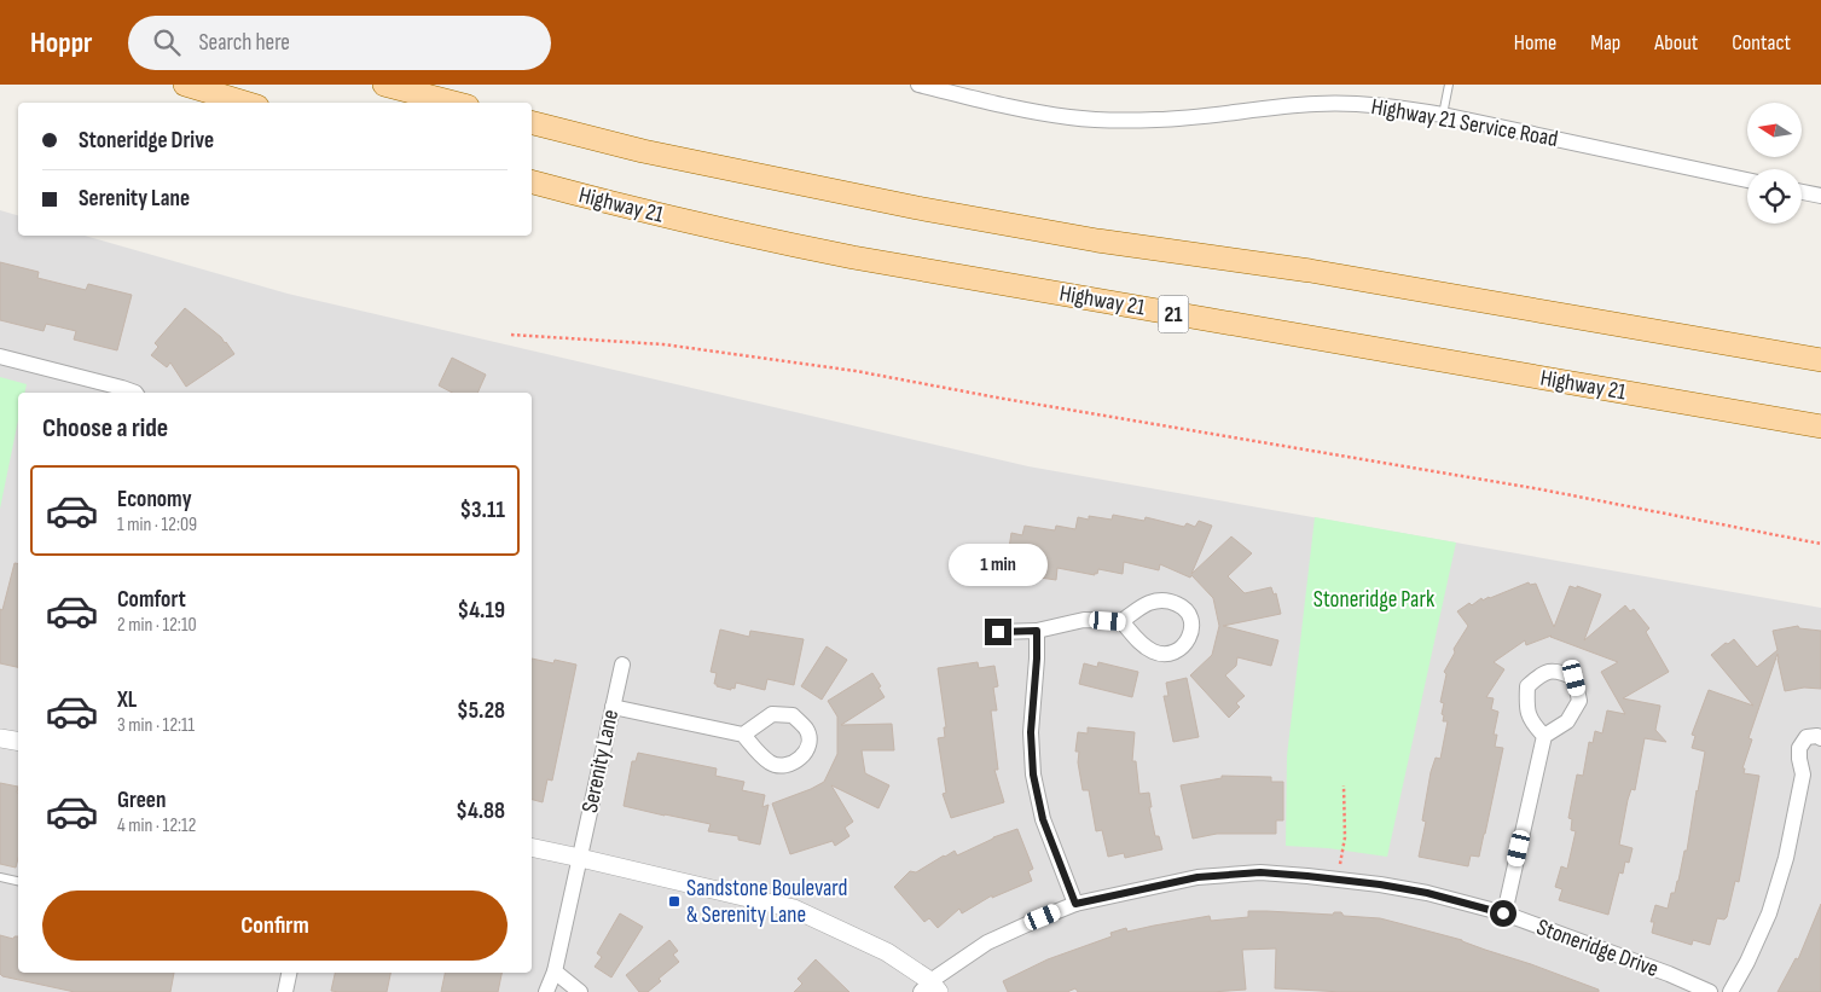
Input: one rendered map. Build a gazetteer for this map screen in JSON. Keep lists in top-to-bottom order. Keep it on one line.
{"streets":{"main road":["Highway 21","21"],"street":["Highway 21 Service Road","Serenity Lane","Stoneridge Drive"]},"parks":["Stoneridge Park"],"places":{"transit":["Sandstone Boulevard & Serenity Lane"]},"north":"left","page":{"header":"Hoppr","search":"Search here","nav":["Home","Map","About","Contact"],"banner":["Stoneridge Drive","Serenity Lane"],"heading":"Choose a ride","list":[{"name":"Economy","note":"1 min · 12:09","value":"$3.11"},{"name":"Comfort","note":"2 min · 12:10","value":"$4.19"},{"name":"XL","note":"3 min · 12:11","value":"$5.28"},{"name":"Green","note":"4 min · 12:12","value":"$4.88"}],"bubble":"1 min","buttons":"Confirm"}}
